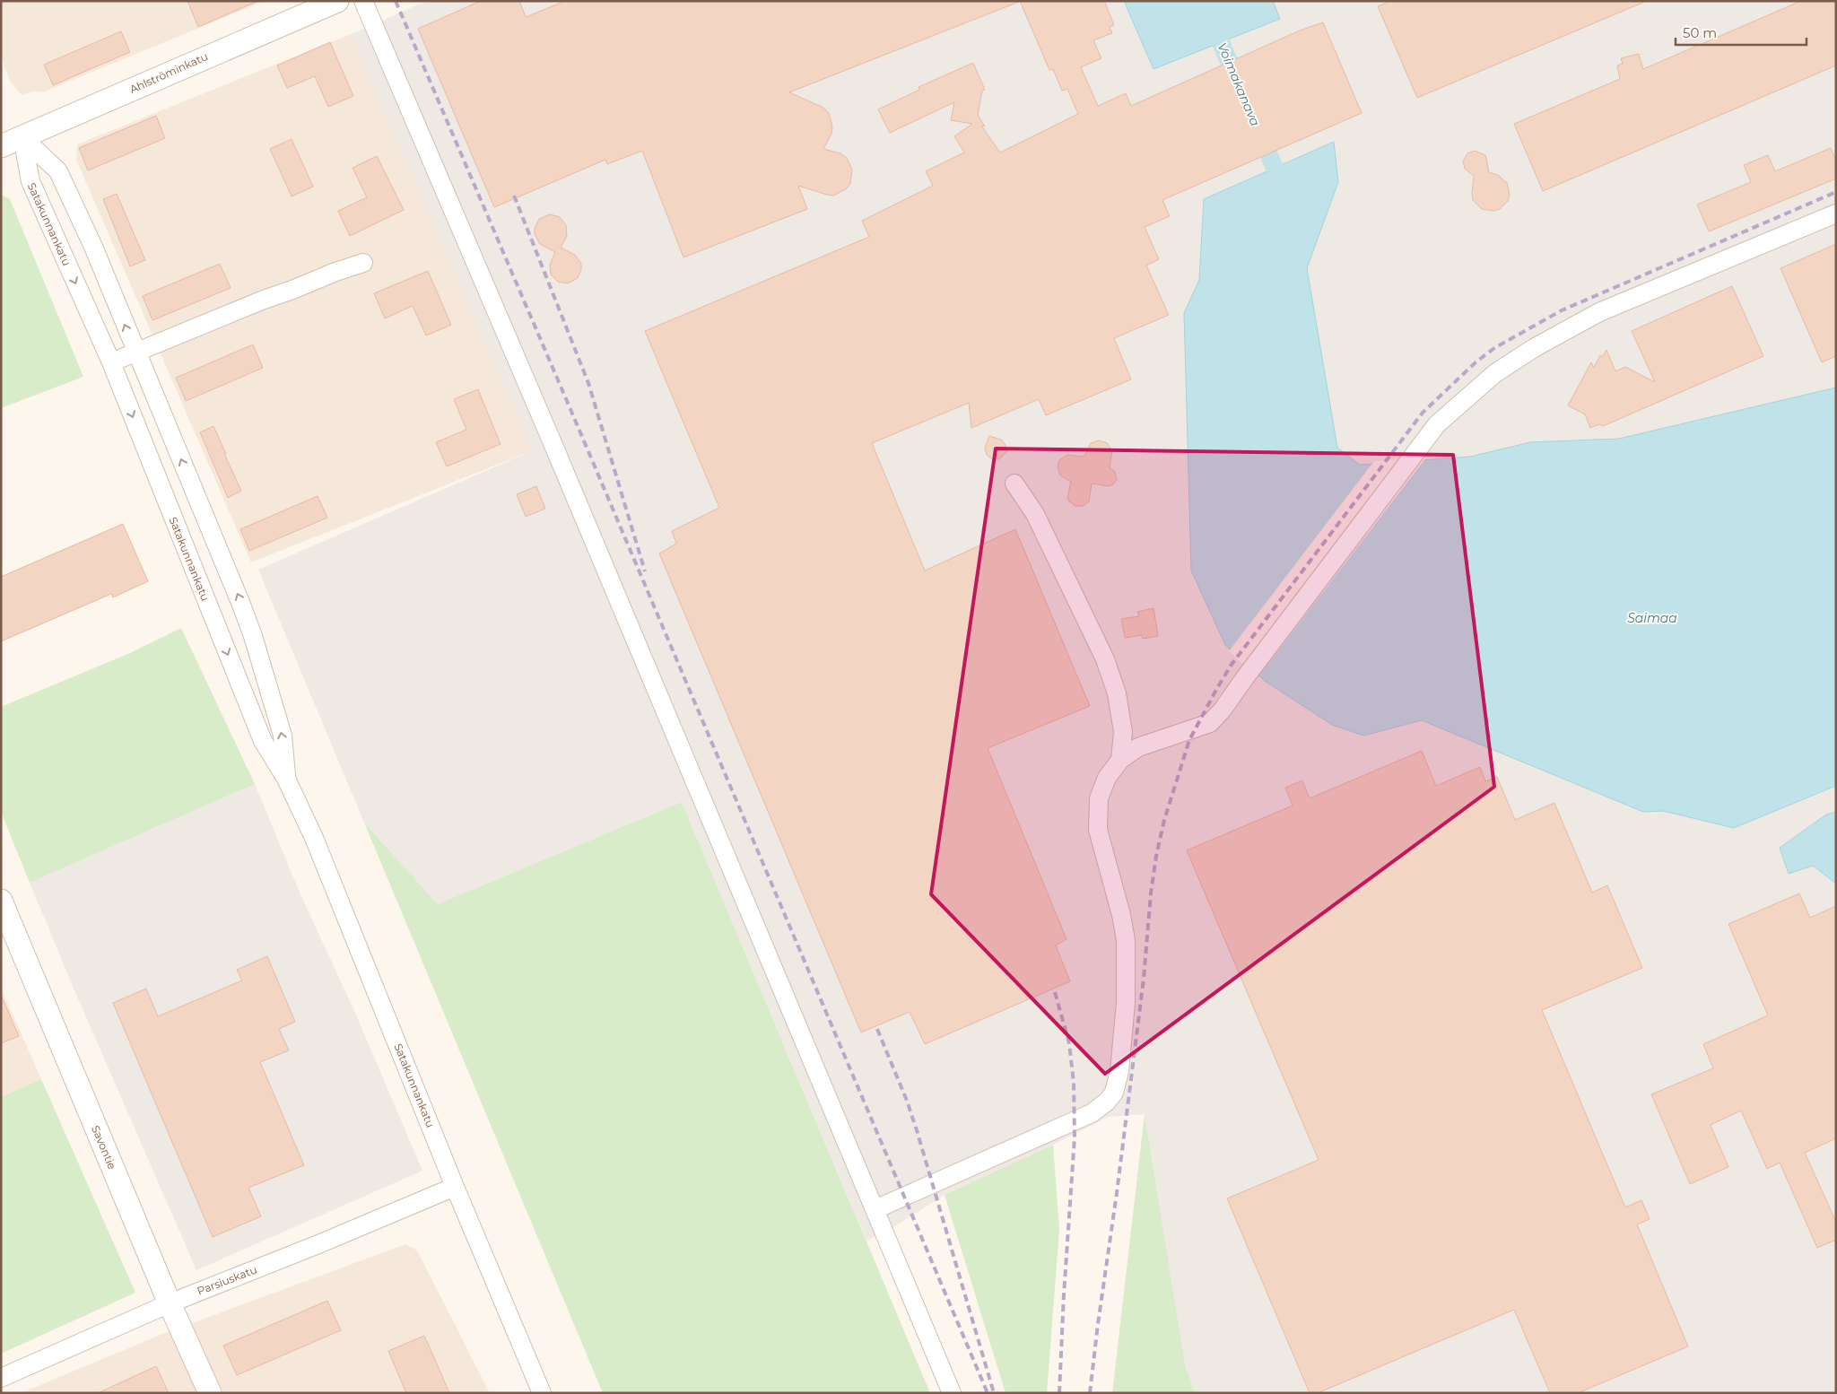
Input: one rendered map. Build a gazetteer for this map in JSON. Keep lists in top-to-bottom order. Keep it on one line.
{"streets":{"street":["Ahlströminkatu","Satakunnankatu","Savontie","Parsiuskatu"]},"crossings":[["Ahlströminkatu","Satakunnankatu"],["Satakunnankatu","Parsiuskatu"],["Savontie","Parsiuskatu"]],"water":["Voimakanava","Saimaa"],"scale_bar":"50 m"}
